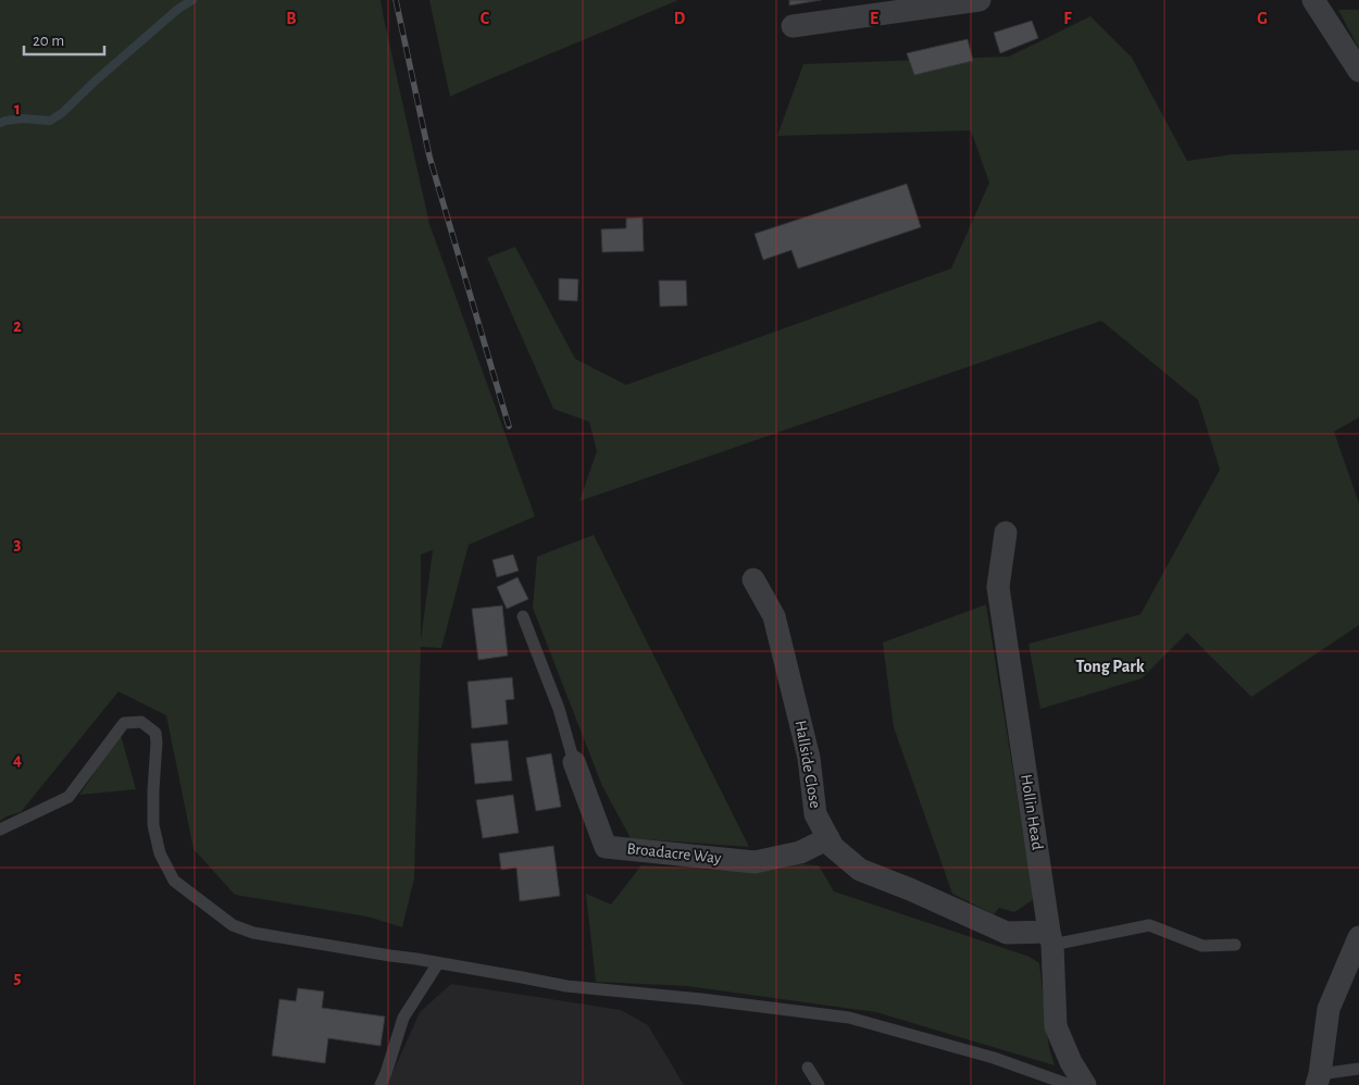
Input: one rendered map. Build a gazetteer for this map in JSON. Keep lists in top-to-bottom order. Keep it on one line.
{"streets":{"street":["Hallside Close","Hollin Head","Broadacre Way"]},"crossings":[["Hallside Close","Hollin Head"],["Hallside Close","Broadacre Way"]],"districts":["Tong Park"],"scale_bar":"20 m","grid":{"columns":["B","C","D","E","F","G"],"rows":["1","2","3","4","5"]}}
